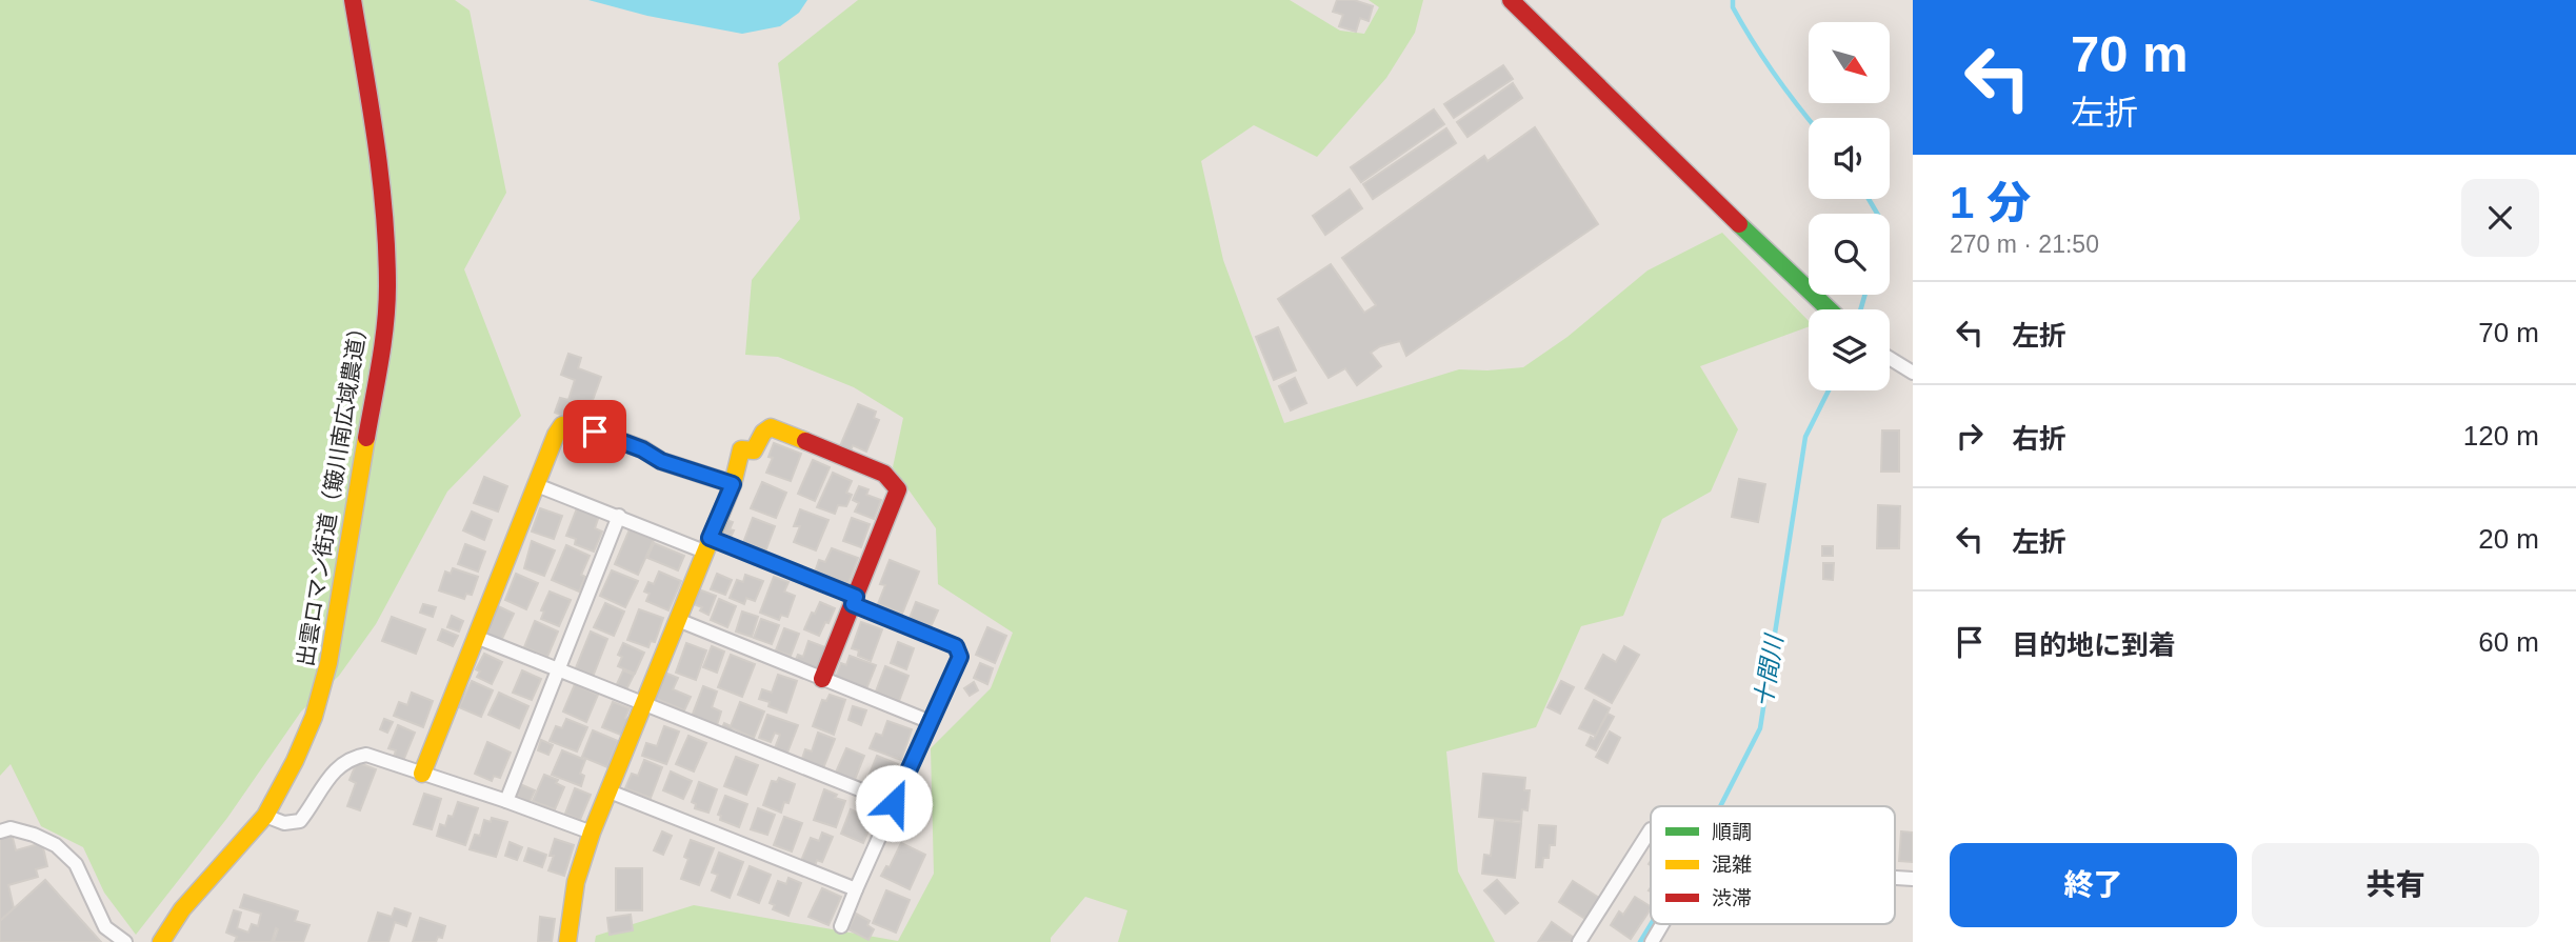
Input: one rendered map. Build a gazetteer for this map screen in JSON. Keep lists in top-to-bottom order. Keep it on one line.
{"streets":{"street":["出雲ロマン街道（簸川南広域農道）"]},"water":["十間川"],"legend":["順調","混雑","渋滞"],"north":"bottom right","page":{"turn":["70 m","左折"],"heading":["1 分","270 m · 21:50"],"list":[{"name":"左折","value":"70 m"},{"name":"右折","value":"120 m"},{"name":"左折","value":"20 m"},{"name":"目的地に到着","value":"60 m"}],"buttons":["終了","共有"]}}
